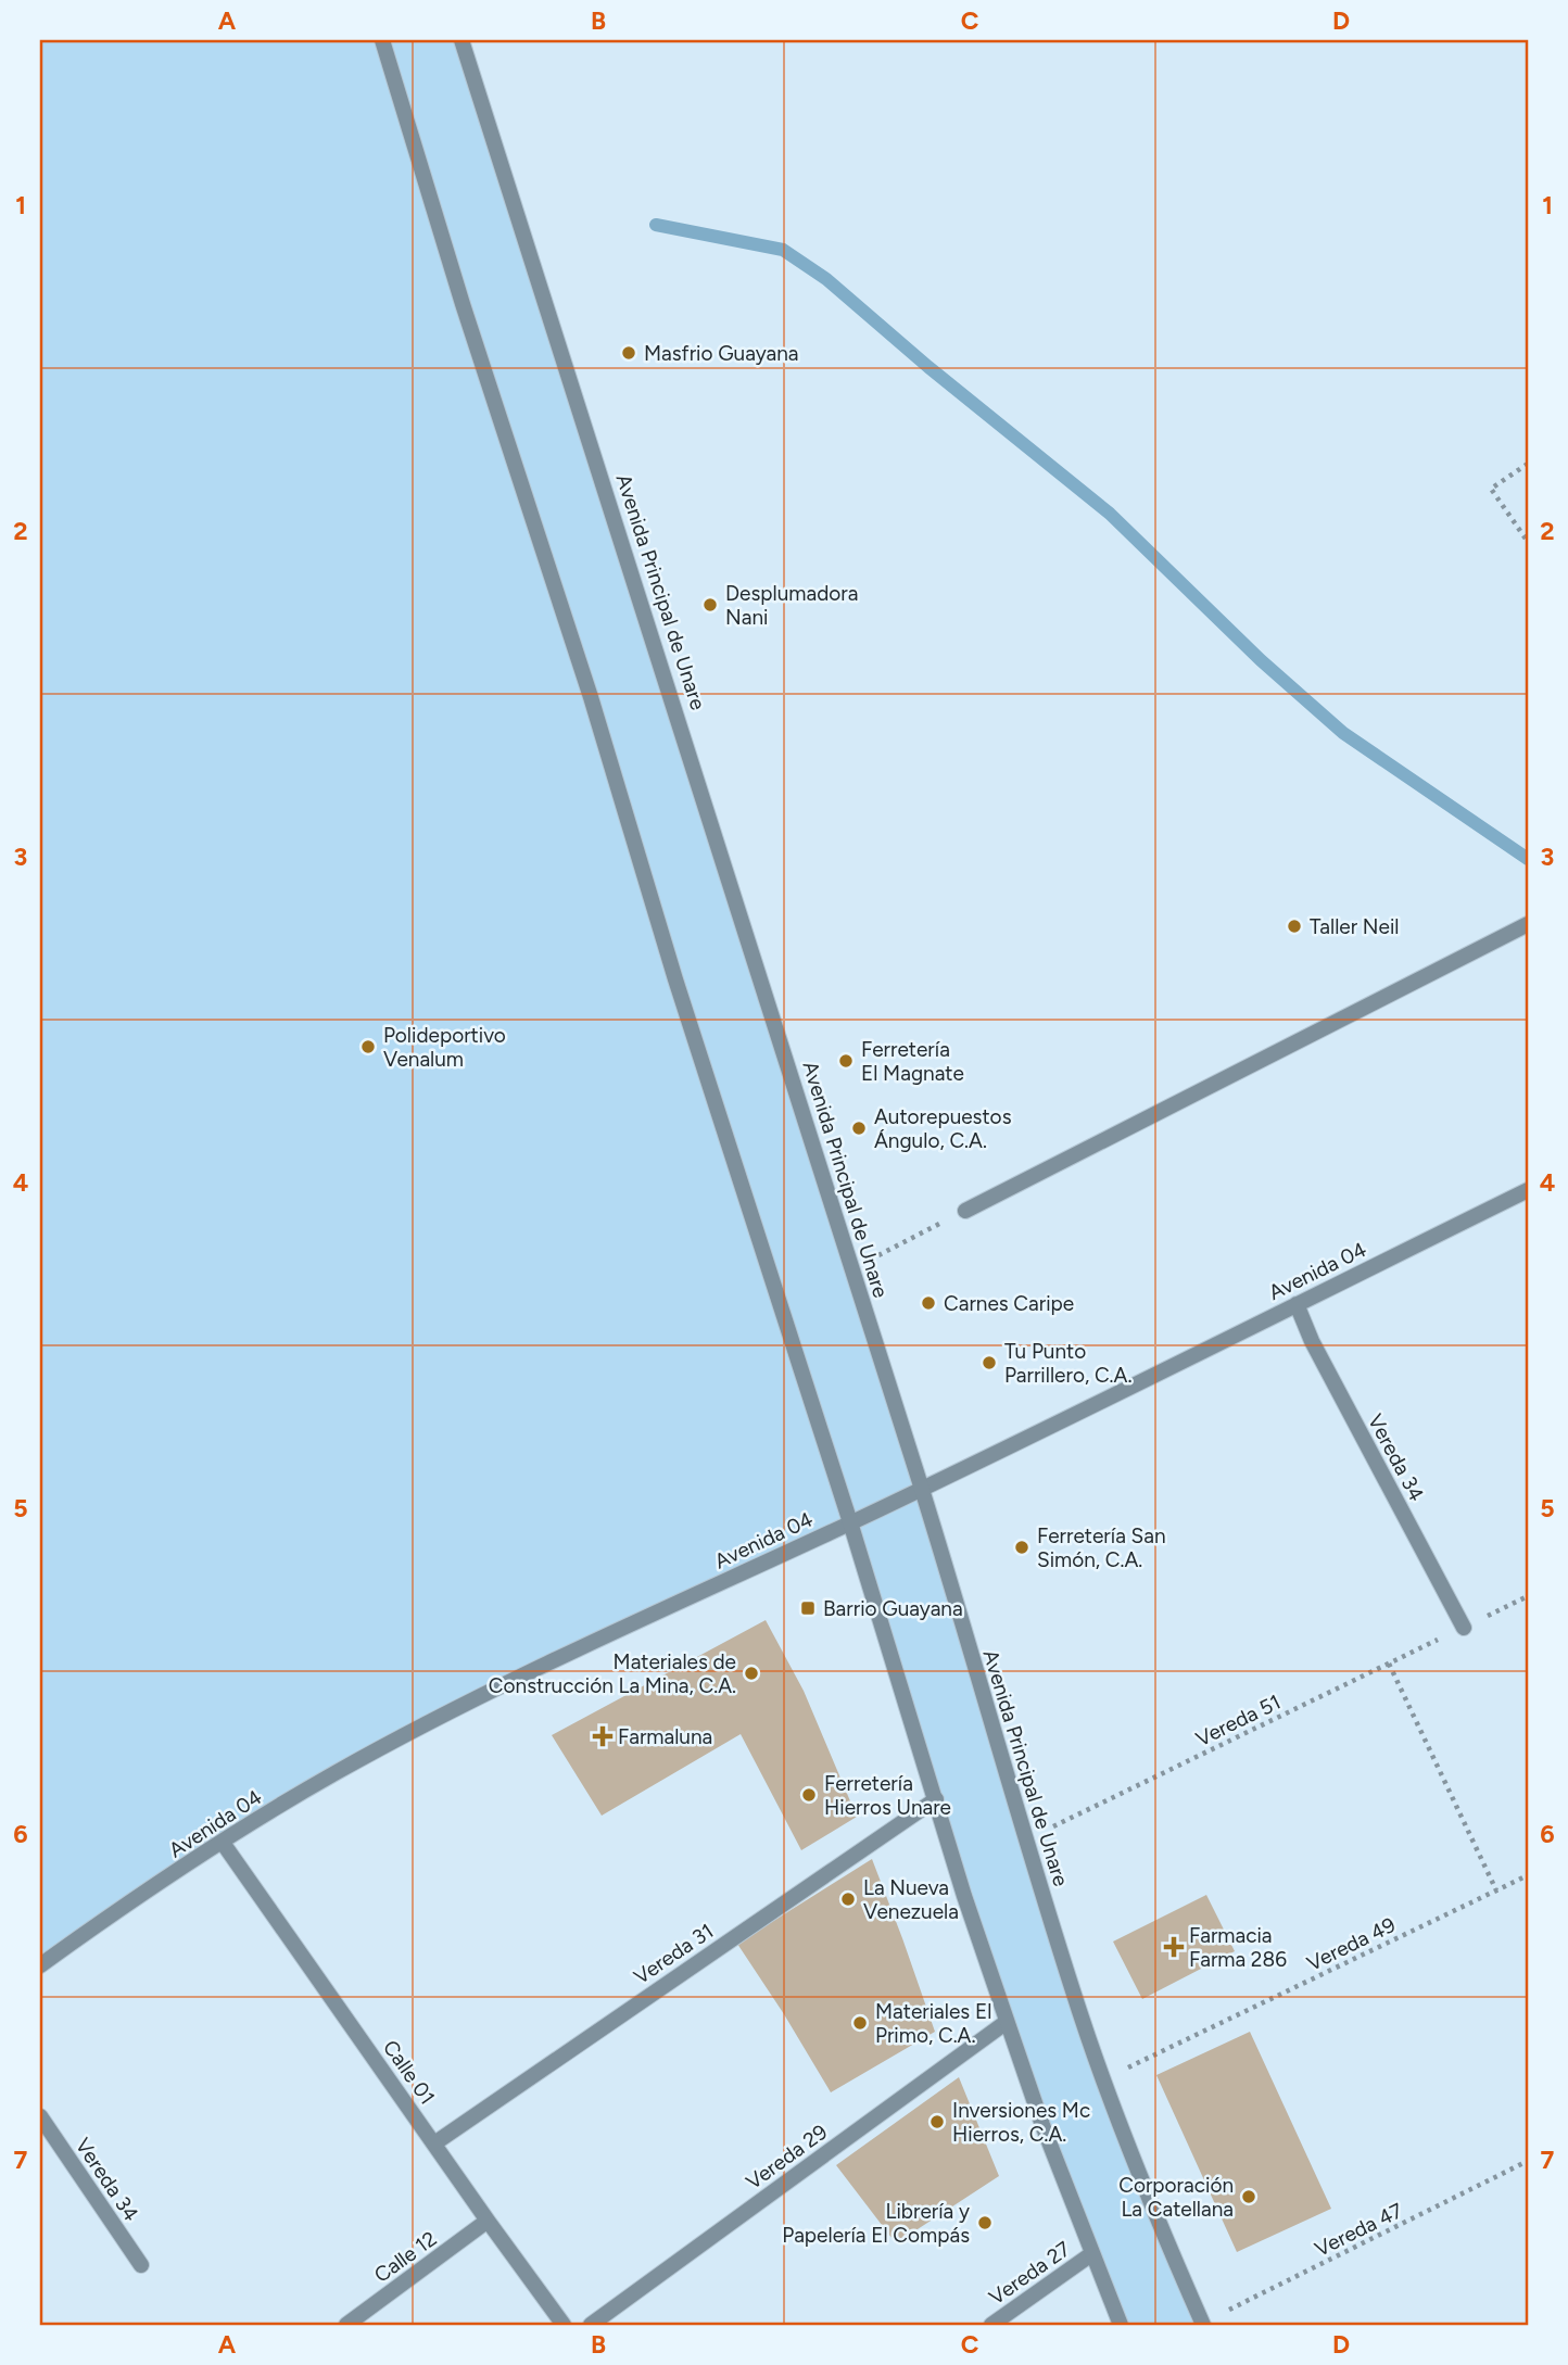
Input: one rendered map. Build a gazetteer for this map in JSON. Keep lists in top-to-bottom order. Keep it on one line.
{"streets":{"street":["Avenida Principal de Unare","Avenida 04","Vereda 34","Vereda 31","Calle 01","Vereda 29","Calle 12","Vereda 27"],"path":["Vereda 51","Vereda 49","Vereda 47"]},"crossings":[["Avenida Principal de Unare","Avenida 04"],["Avenida Principal de Unare","Vereda 51"],["Avenida Principal de Unare","Vereda 49"],["Avenida Principal de Unare","Vereda 47"],["Avenida 04","Vereda 34"],["Avenida 04","Calle 01"],["Vereda 34","Vereda 51"],["Vereda 31","Calle 01"],["Calle 01","Calle 12"]],"places":{"other":["Masfrio Guayana","Desplumadora Nani","Taller Neil","Polideportivo Venalum","Ferretería El Magnate","Autorepuestos Ángulo, C.A.","Carnes Caripe","Tu Punto Parrillero, C.A.","Ferretería San Simón, C.A.","Materiales de Construcción La Mina, C.A.","Ferretería Hierros Unare","La Nueva Venezuela","Materiales El Primo, C.A.","Inversiones Mc Hierros, C.A.","Corporación La Catellana","Librería y Papelería El Compás"],"transit":["Barrio Guayana"],"health":["Farmaluna","Farmacia Farma 286"]},"grid":{"columns":["A","B","C","D"],"rows":["1","2","3","4","5","6","7"]}}
